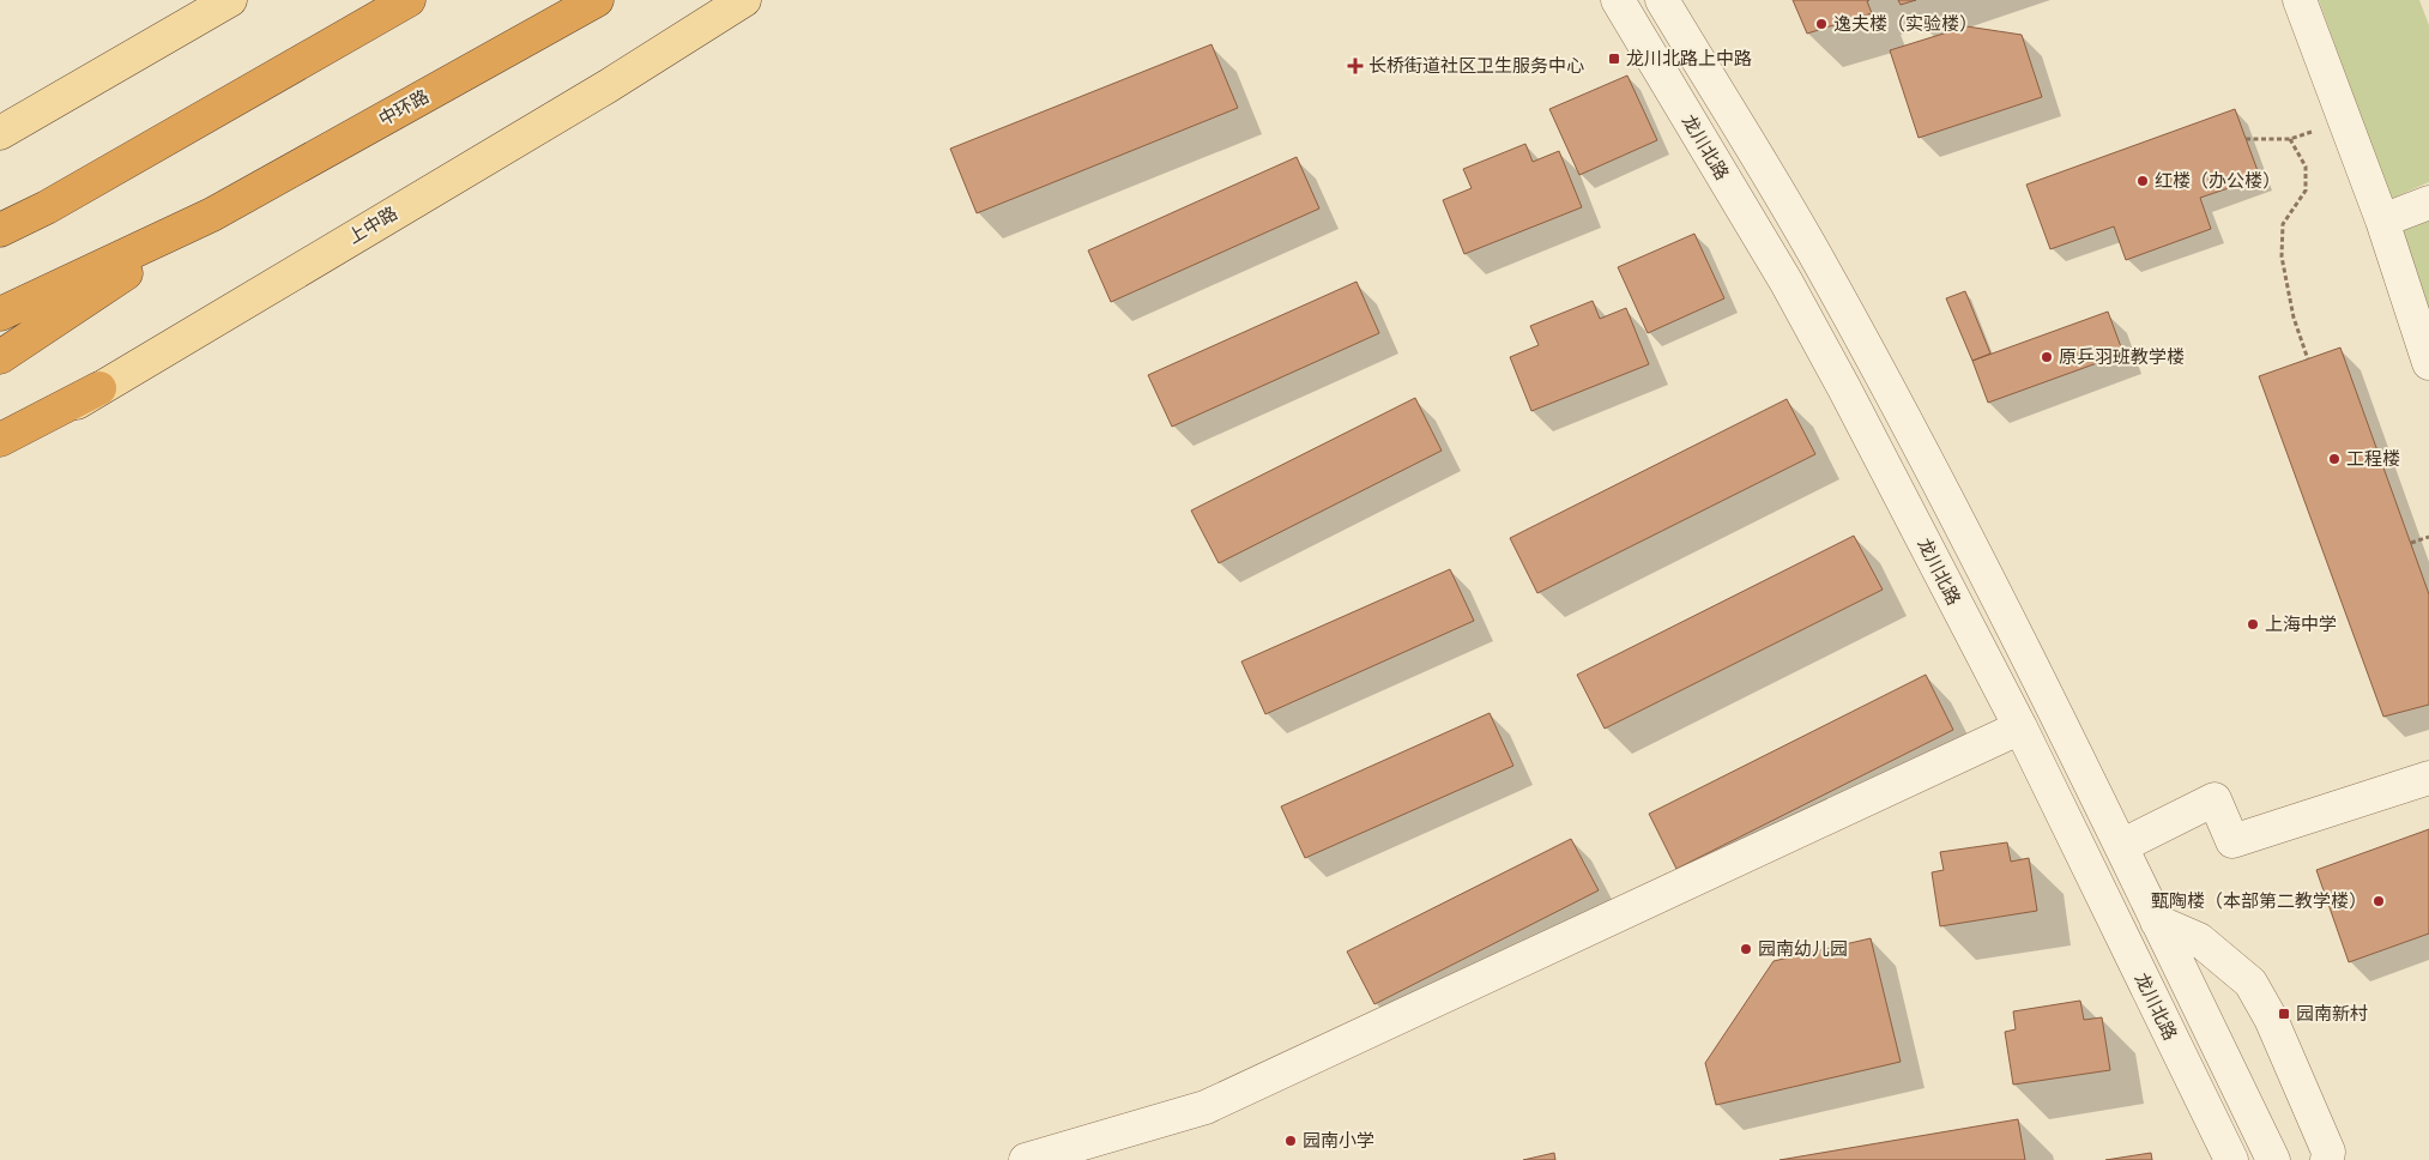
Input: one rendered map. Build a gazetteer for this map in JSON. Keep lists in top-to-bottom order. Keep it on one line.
{"streets":{"highway":["中环路"],"main road":["上中路"],"street":["龙川北路"]},"places":{"other":["逸夫楼（实验楼）","红楼（办公楼）","原乒羽班教学楼","工程楼","上海中学","甄陶楼（本部第二教学楼）","园南幼儿园","园南小学"],"transit":["龙川北路上中路","园南新村"],"health":["长桥街道社区卫生服务中心"]}}
